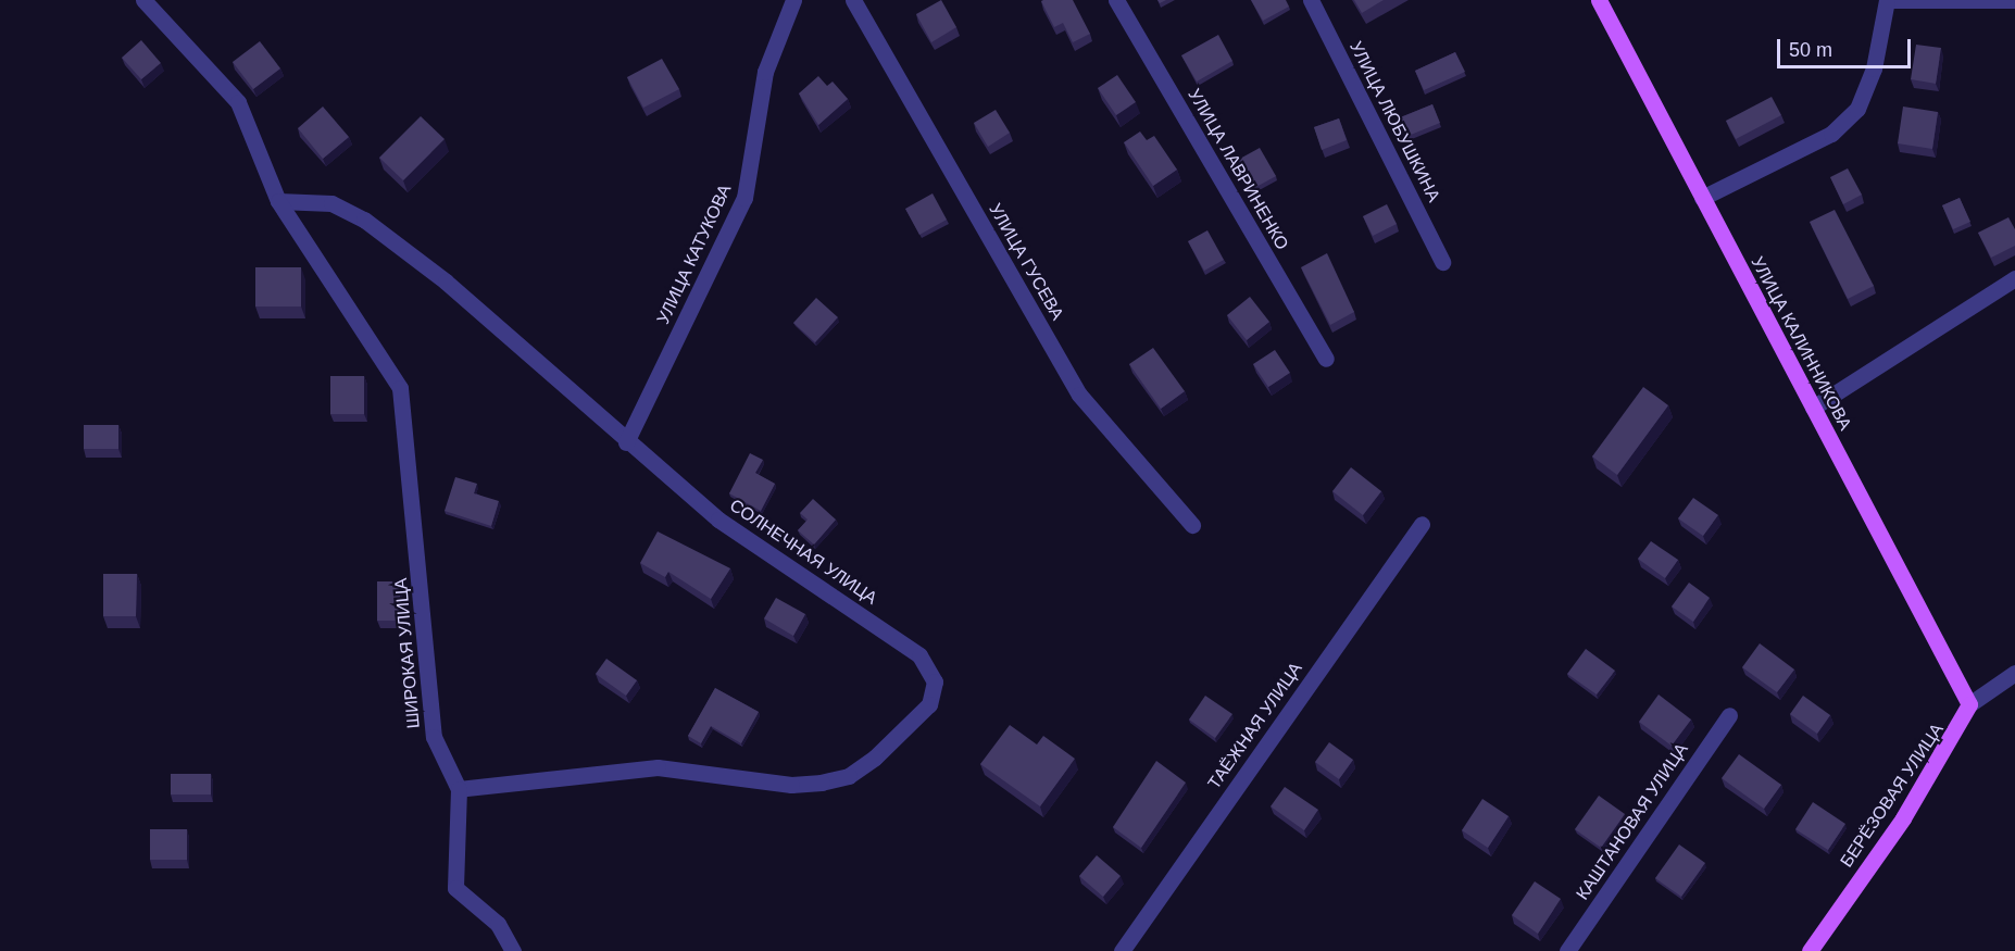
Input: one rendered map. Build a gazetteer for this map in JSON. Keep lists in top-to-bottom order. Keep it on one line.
{"streets":{"main road":["УЛИЦА КАЛИННИКОВА","БЕРЁЗОВАЯ УЛИЦА"],"street":["УЛИЦА ЛЮБУШКИНА","УЛИЦА ЛАВРИНЕНКО","УЛИЦА КАТУКОВА","УЛИЦА ГУСЕВА","СОЛНЕЧНАЯ УЛИЦА","ШИРОКАЯ УЛИЦА","ТАЁЖНАЯ УЛИЦА","КАШТАНОВАЯ УЛИЦА"]},"crossings":[["УЛИЦА КАТУКОВА","СОЛНЕЧНАЯ УЛИЦА"],["УЛИЦА КАЛИННИКОВА","БЕРЁЗОВАЯ УЛИЦА"],["СОЛНЕЧНАЯ УЛИЦА","ШИРОКАЯ УЛИЦА"]],"scale_bar":"50 m"}
